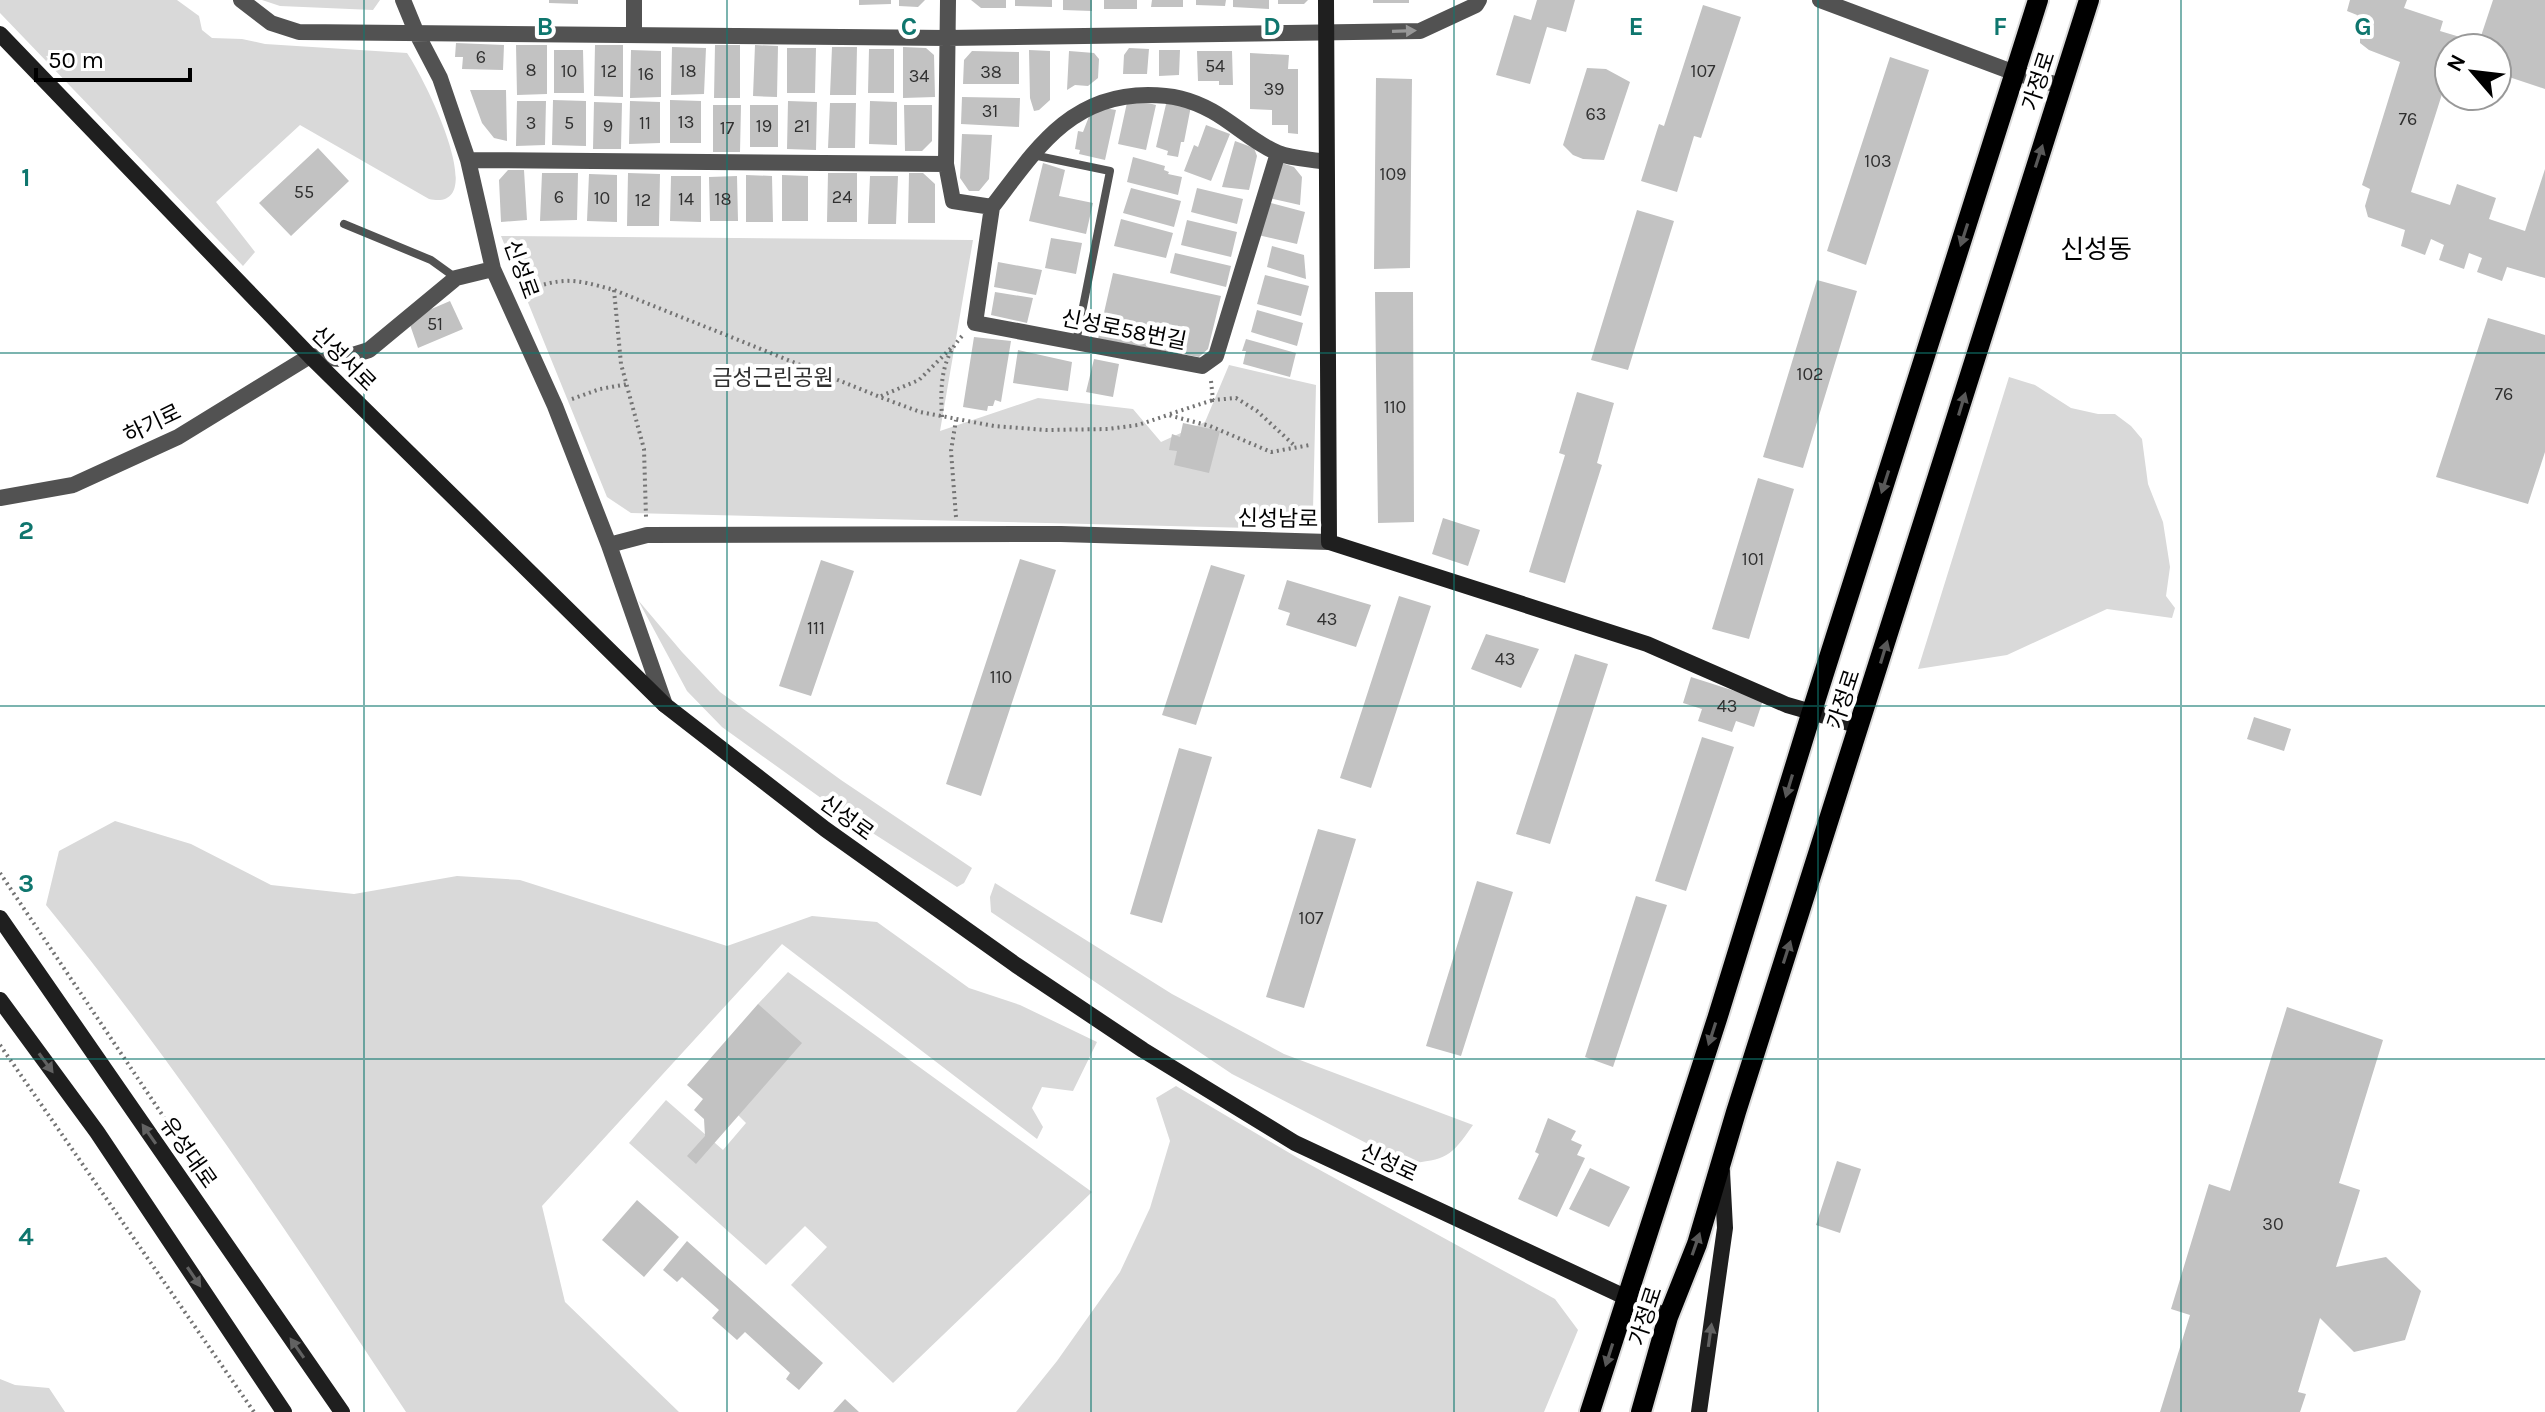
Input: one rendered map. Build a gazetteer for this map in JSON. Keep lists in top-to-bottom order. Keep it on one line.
{"streets":{"main road":["가정로"],"street":["신성로","신성로58번길","신성서로","하기로","신성남로","유성대로"]},"crossings":[["가정로","신성로"],["신성로","신성서로"],["신성로","신성남로"],["신성서로","하기로"]],"districts":["신성동"],"parks":["금성근린공원"],"house_numbers":["6","54","8","10","12","18","107","38","16","34","39","31","63","76","13","3","5","11","9","19","21","17","103","109","55","6","24","10","14","18","12","51","102","76","110","101","43","111","43","110","43","107","30"],"scale_bar":"50 m","north":"top left","grid":{"columns":["B","C","D","E","F","G"],"rows":["1","2","3","4"]}}
